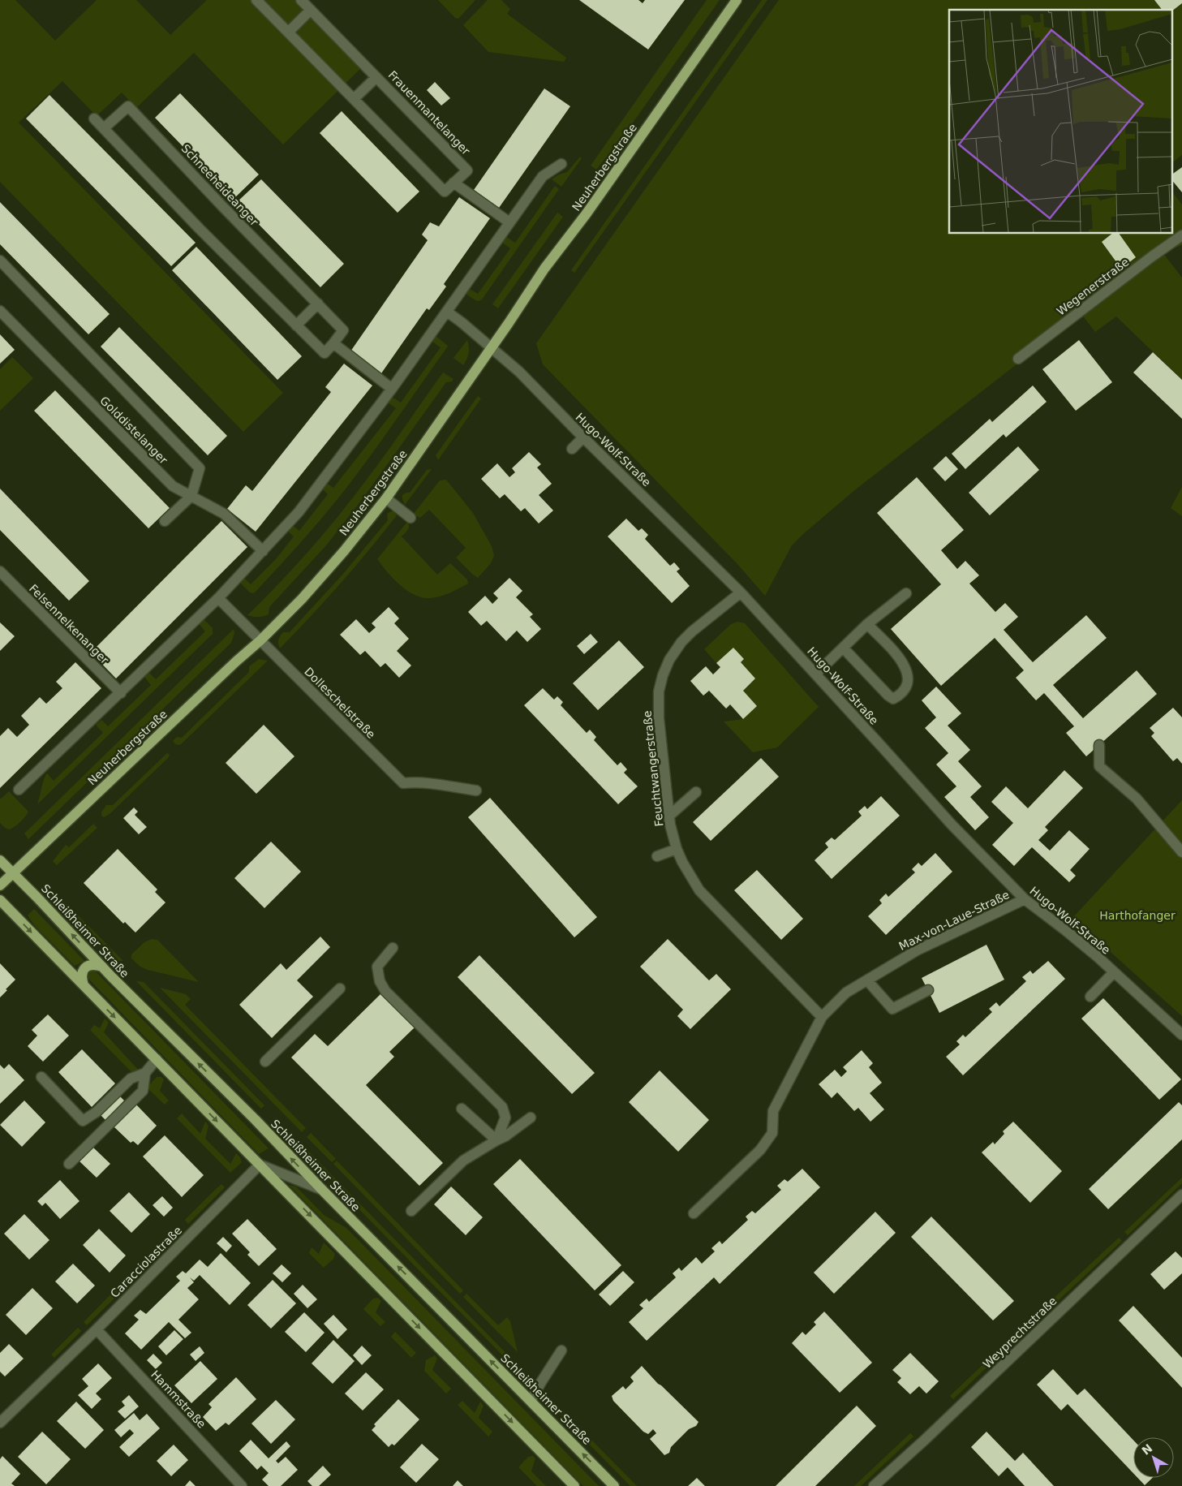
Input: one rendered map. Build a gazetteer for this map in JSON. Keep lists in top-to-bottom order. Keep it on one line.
{"streets":{"main road":["Neuherbergstraße","Schleißheimer Straße"],"street":["Frauenmantelanger","Schneeheideanger","Wegenerstraße","Golddistelanger","Hugo-Wolf-Straße","Felsennelkenanger","Dolleschelstraße","Feuchtwangerstraße","Max-von-Laue-Straße","Caracciolastraße","Weyprechtstraße","Hammstraße"]},"crossings":[["Neuherbergstraße","Hugo-Wolf-Straße"],["Neuherbergstraße","Dolleschelstraße"],["Neuherbergstraße","Schleißheimer Straße"],["Hugo-Wolf-Straße","Feuchtwangerstraße"],["Hugo-Wolf-Straße","Max-von-Laue-Straße"],["Feuchtwangerstraße","Max-von-Laue-Straße"],["Caracciolastraße","Hammstraße"]],"parks":["Harthofanger"],"north":"top left"}
